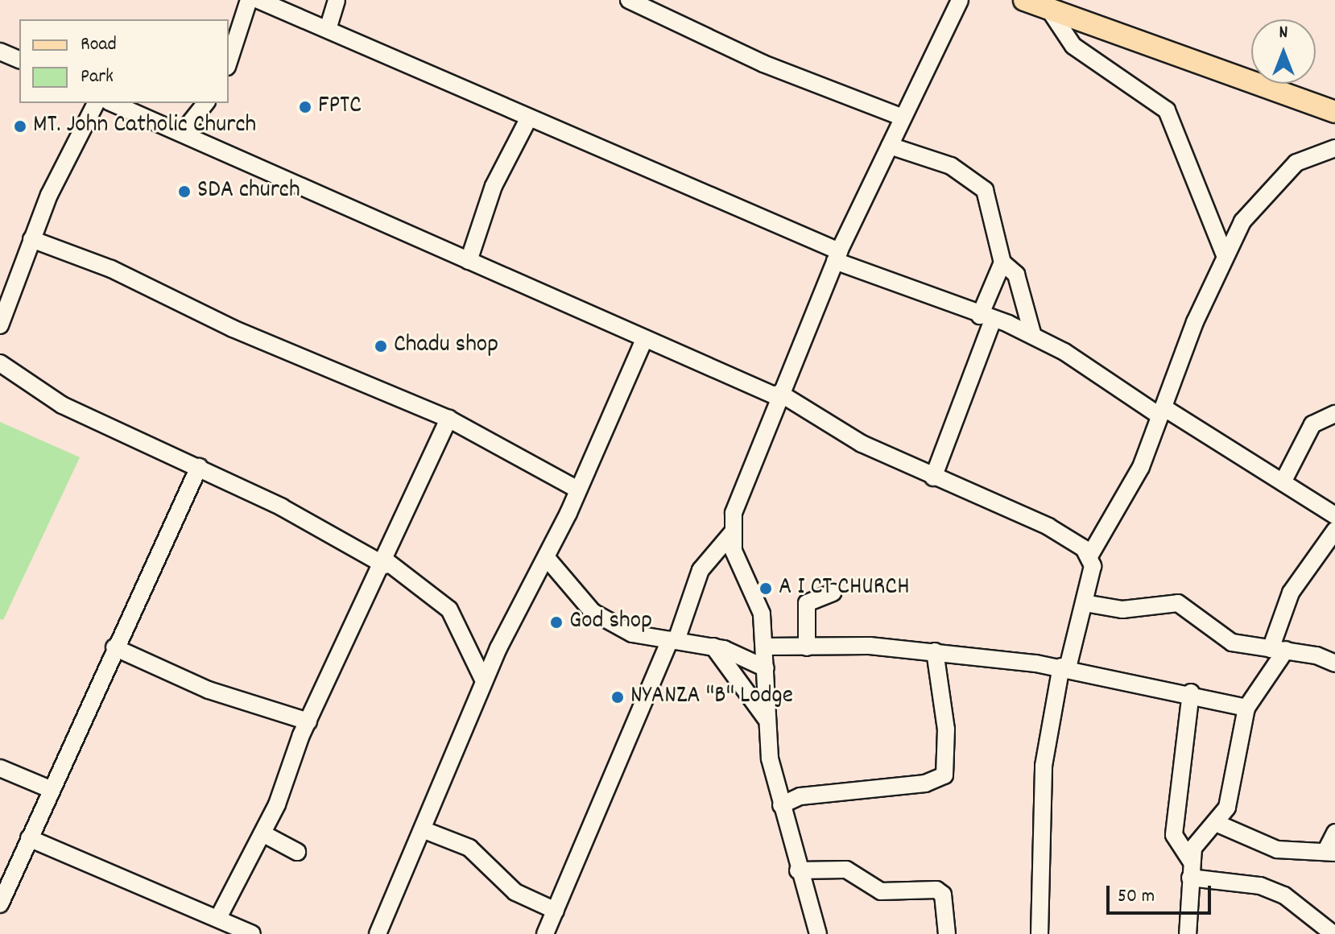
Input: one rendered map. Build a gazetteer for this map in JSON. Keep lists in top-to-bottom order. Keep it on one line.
{"places":["FPTC","MT. John Catholic Church","SDA church","Chadu shop","A I CT CHURCH","God shop","NYANZA \"B\" Lodge"],"legend":["Road","Park"],"scale_bar":"50 m","north":"top"}
